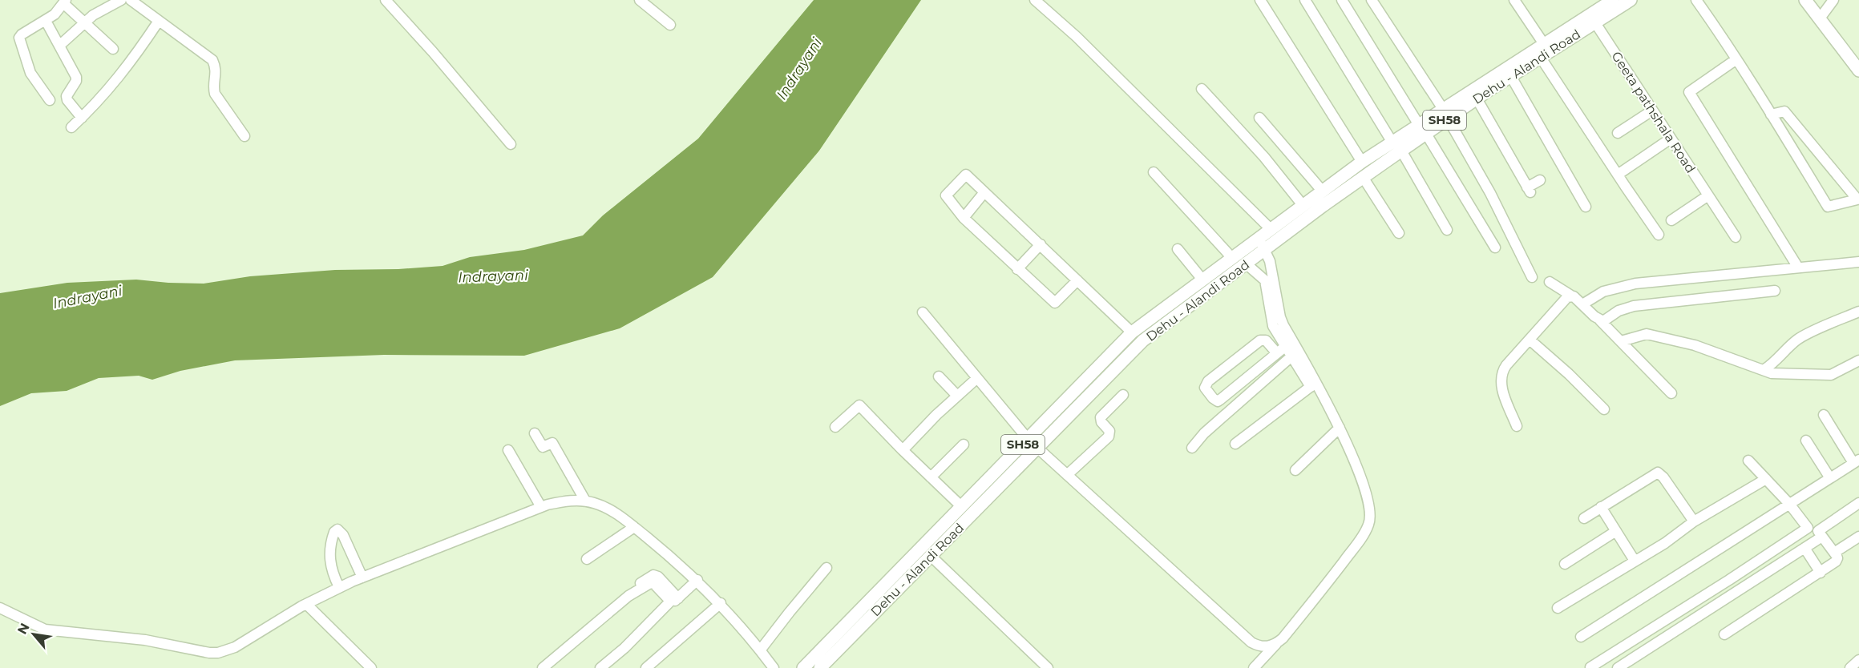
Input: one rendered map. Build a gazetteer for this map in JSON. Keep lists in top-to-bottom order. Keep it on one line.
{"streets":{"main road":["Dehu - Alandi Road","SH58"],"street":["Geeta pathshala Road"]},"crossings":[["Dehu - Alandi Road","Geeta pathshala Road"]],"water":["Indrayani"],"north":"top left"}
